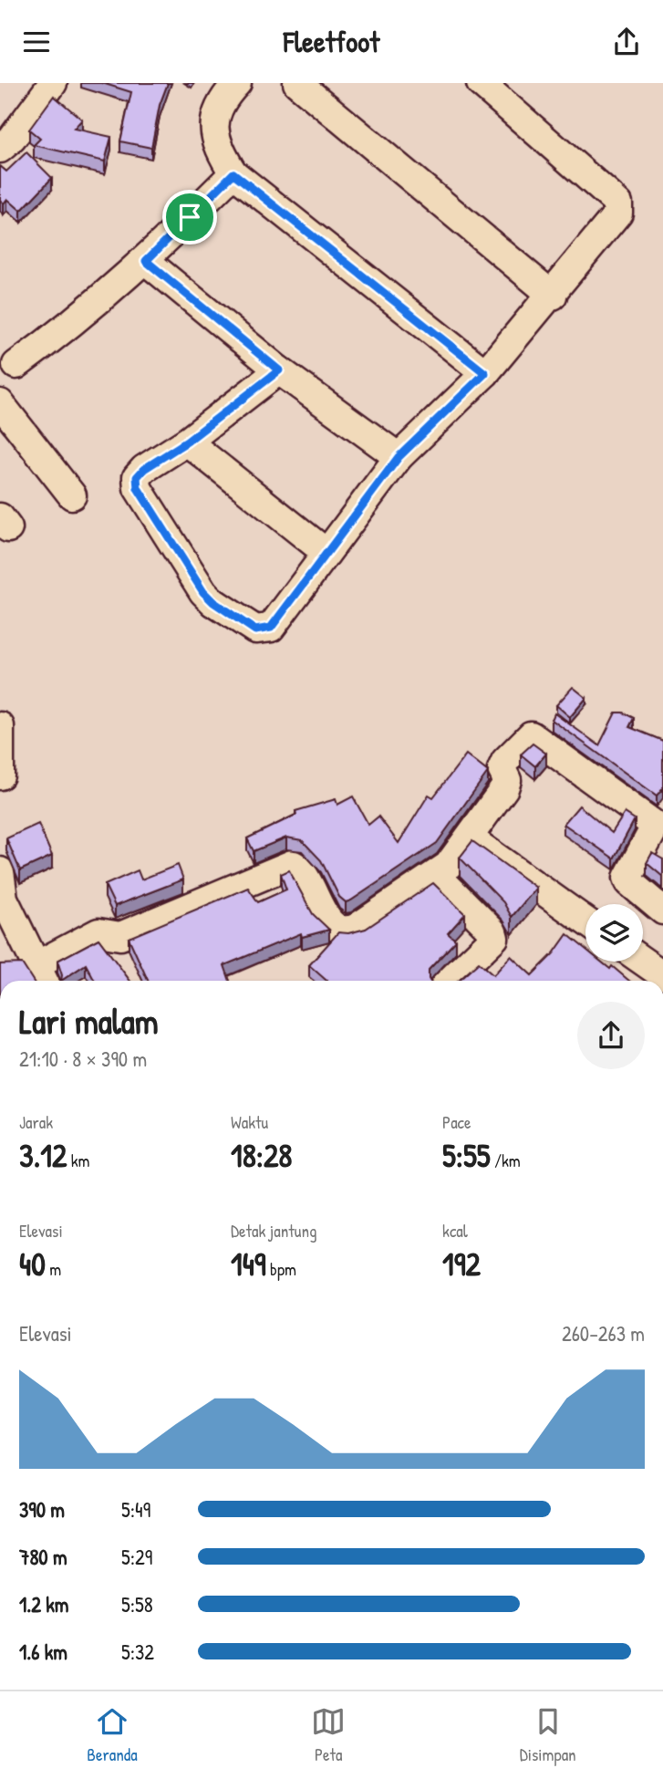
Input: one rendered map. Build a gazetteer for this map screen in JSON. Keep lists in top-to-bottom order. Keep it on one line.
{"page":{"header":"Fleetfoot","heading":["Lari malam","21:10 · 8 × 390 m"],"stats":[["Jarak","3.12 km"],["Waktu","18:28"],["Pace","5:55 /km"],["Elevasi","40 m"],["Detak jantung","149 bpm"],["kcal","192"]],"chart":["Elevasi","260–263 m"],"list":[{"name":"390 m","note":"5:49"},{"name":"780 m","note":"5:29"},{"name":"1.2 km","note":"5:58"},{"name":"1.6 km","note":"5:32"}],"tabs":["Beranda","Peta","Disimpan"]}}
